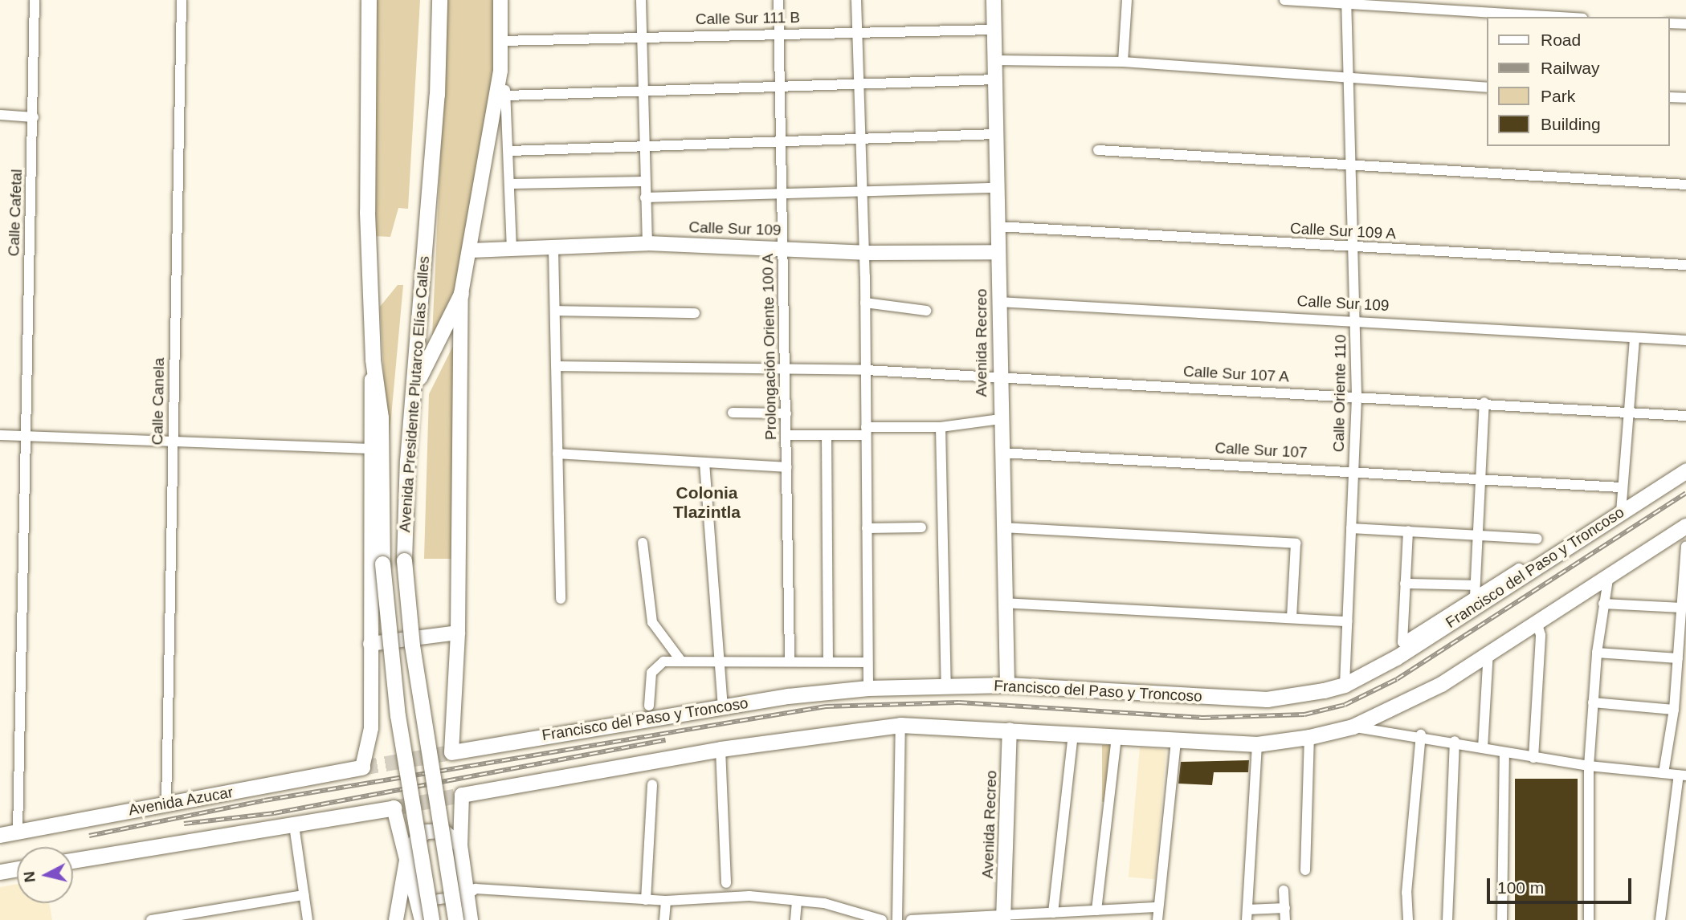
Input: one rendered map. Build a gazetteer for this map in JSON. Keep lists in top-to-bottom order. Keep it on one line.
{"streets":{"main road":["Avenida Presidente Plutarco Elías Calles","Francisco del Paso y Troncoso","Avenida Azucar"],"street":["Calle Sur 111 B","Calle Cafetal","Calle Sur 109","Calle Sur 109 A","Avenida Recreo","Prolongación Oriente 100 A","Calle Sur 107 A","Calle Oriente 110","Calle Canela","Calle Sur 107"]},"crossings":[["Calle Sur 111 B","Avenida Recreo"],["Calle Sur 111 B","Prolongación Oriente 100 A"],["Calle Cafetal","Avenida Azucar"],["Calle Sur 109","Avenida Recreo"],["Calle Sur 109","Prolongación Oriente 100 A"],["Calle Sur 109","Calle Oriente 110"],["Calle Sur 109 A","Avenida Recreo"],["Calle Sur 109 A","Calle Oriente 110"],["Avenida Recreo","Calle Sur 107 A"],["Avenida Recreo","Calle Sur 107"],["Avenida Recreo","Francisco del Paso y Troncoso"],["Prolongación Oriente 100 A","Calle Sur 107 A"],["Calle Sur 107 A","Calle Oriente 110"],["Calle Oriente 110","Calle Sur 107"],["Calle Oriente 110","Francisco del Paso y Troncoso"],["Avenida Presidente Plutarco Elías Calles","Avenida Azucar"],["Calle Canela","Avenida Azucar"]],"districts":["Colonia Tlazintla"],"legend":["Road","Railway","Park","Building"],"scale_bar":"100 m","north":"left"}
